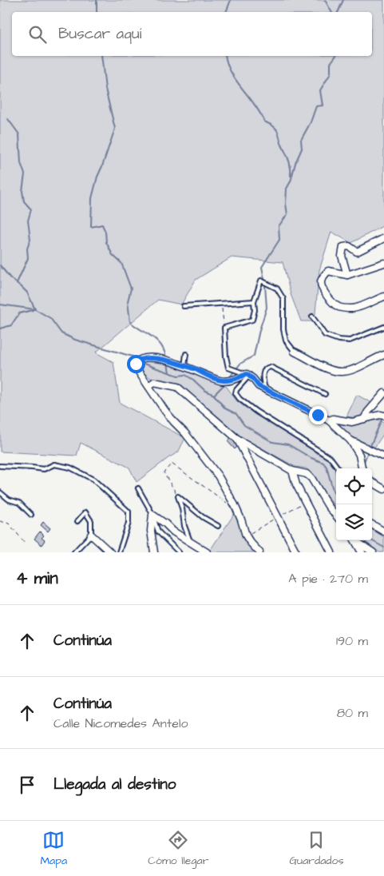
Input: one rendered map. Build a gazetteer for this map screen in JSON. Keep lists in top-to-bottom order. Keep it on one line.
{"page":{"search":"Buscar aquí","heading":["4 min","A pie · 270 m"],"list":[["Continúa","190 m"],["Continúa","Calle Nicomedes Antelo","80 m"],"Llegada al destino"],"nav":["Mapa","Cómo llegar","Guardados"]}}
